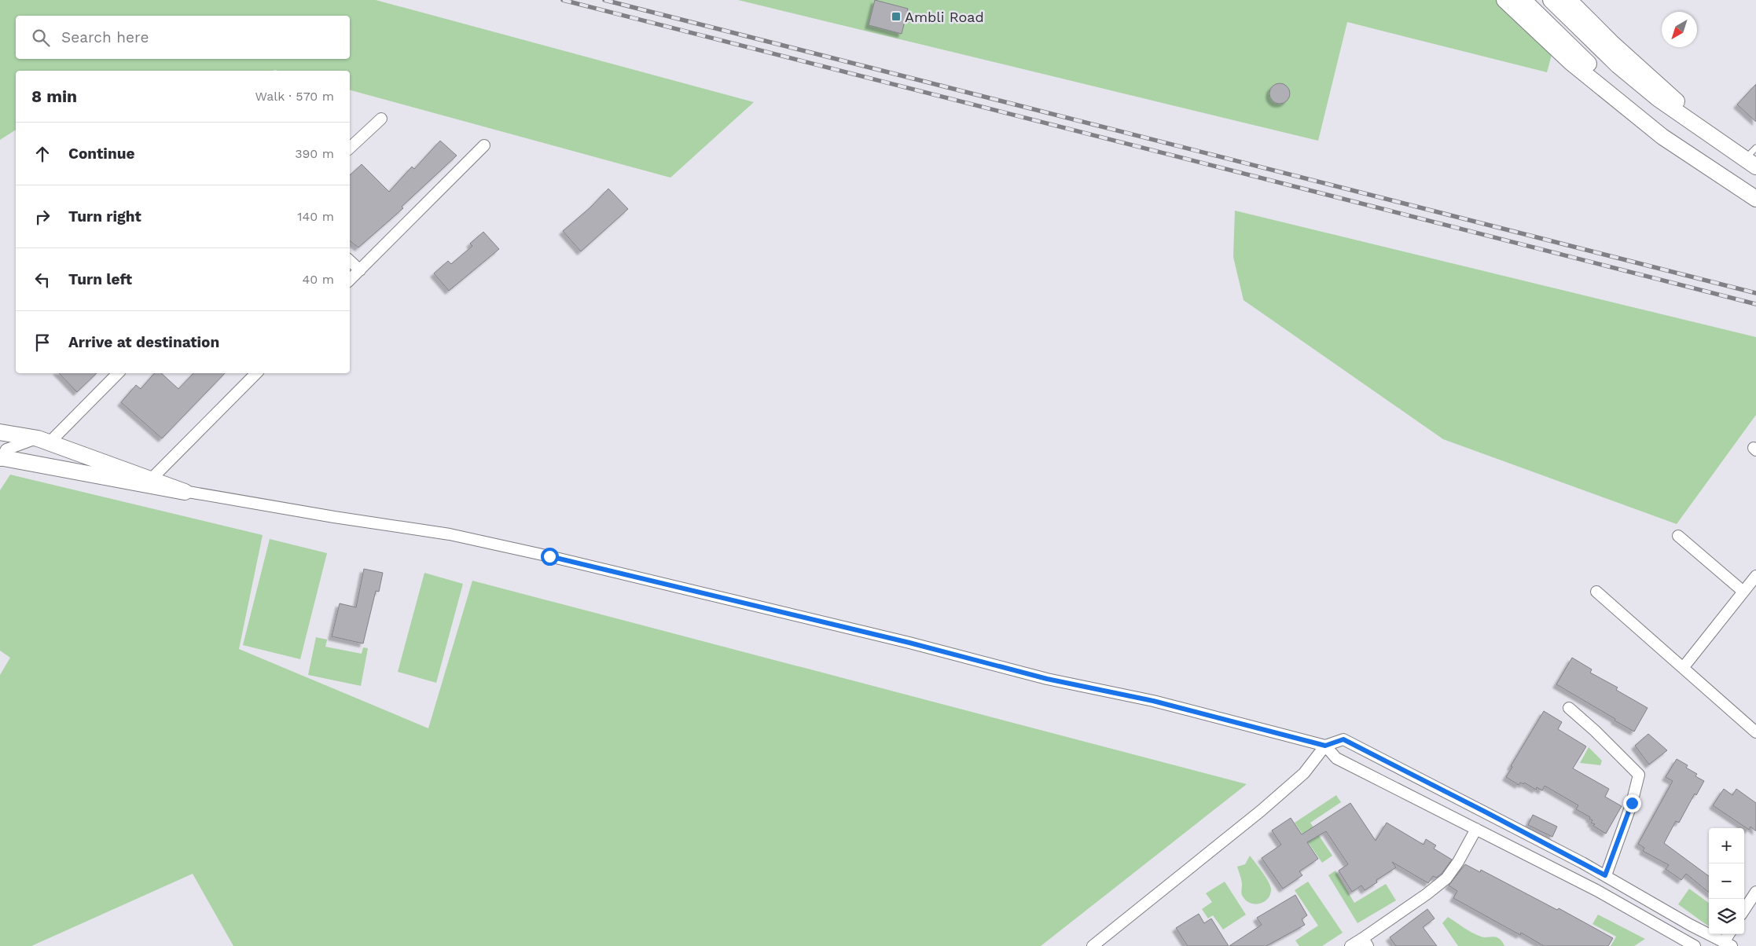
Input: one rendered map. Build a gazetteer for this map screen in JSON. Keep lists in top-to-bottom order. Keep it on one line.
{"places":{"transit":["Ambli Road"]},"north":"bottom left","page":{"search":"Search here","heading":["8 min","Walk · 570 m"],"list":[["Continue","390 m"],["Turn right","140 m"],["Turn left","40 m"],"Arrive at destination"],"map_buttons":["+","−"]}}
